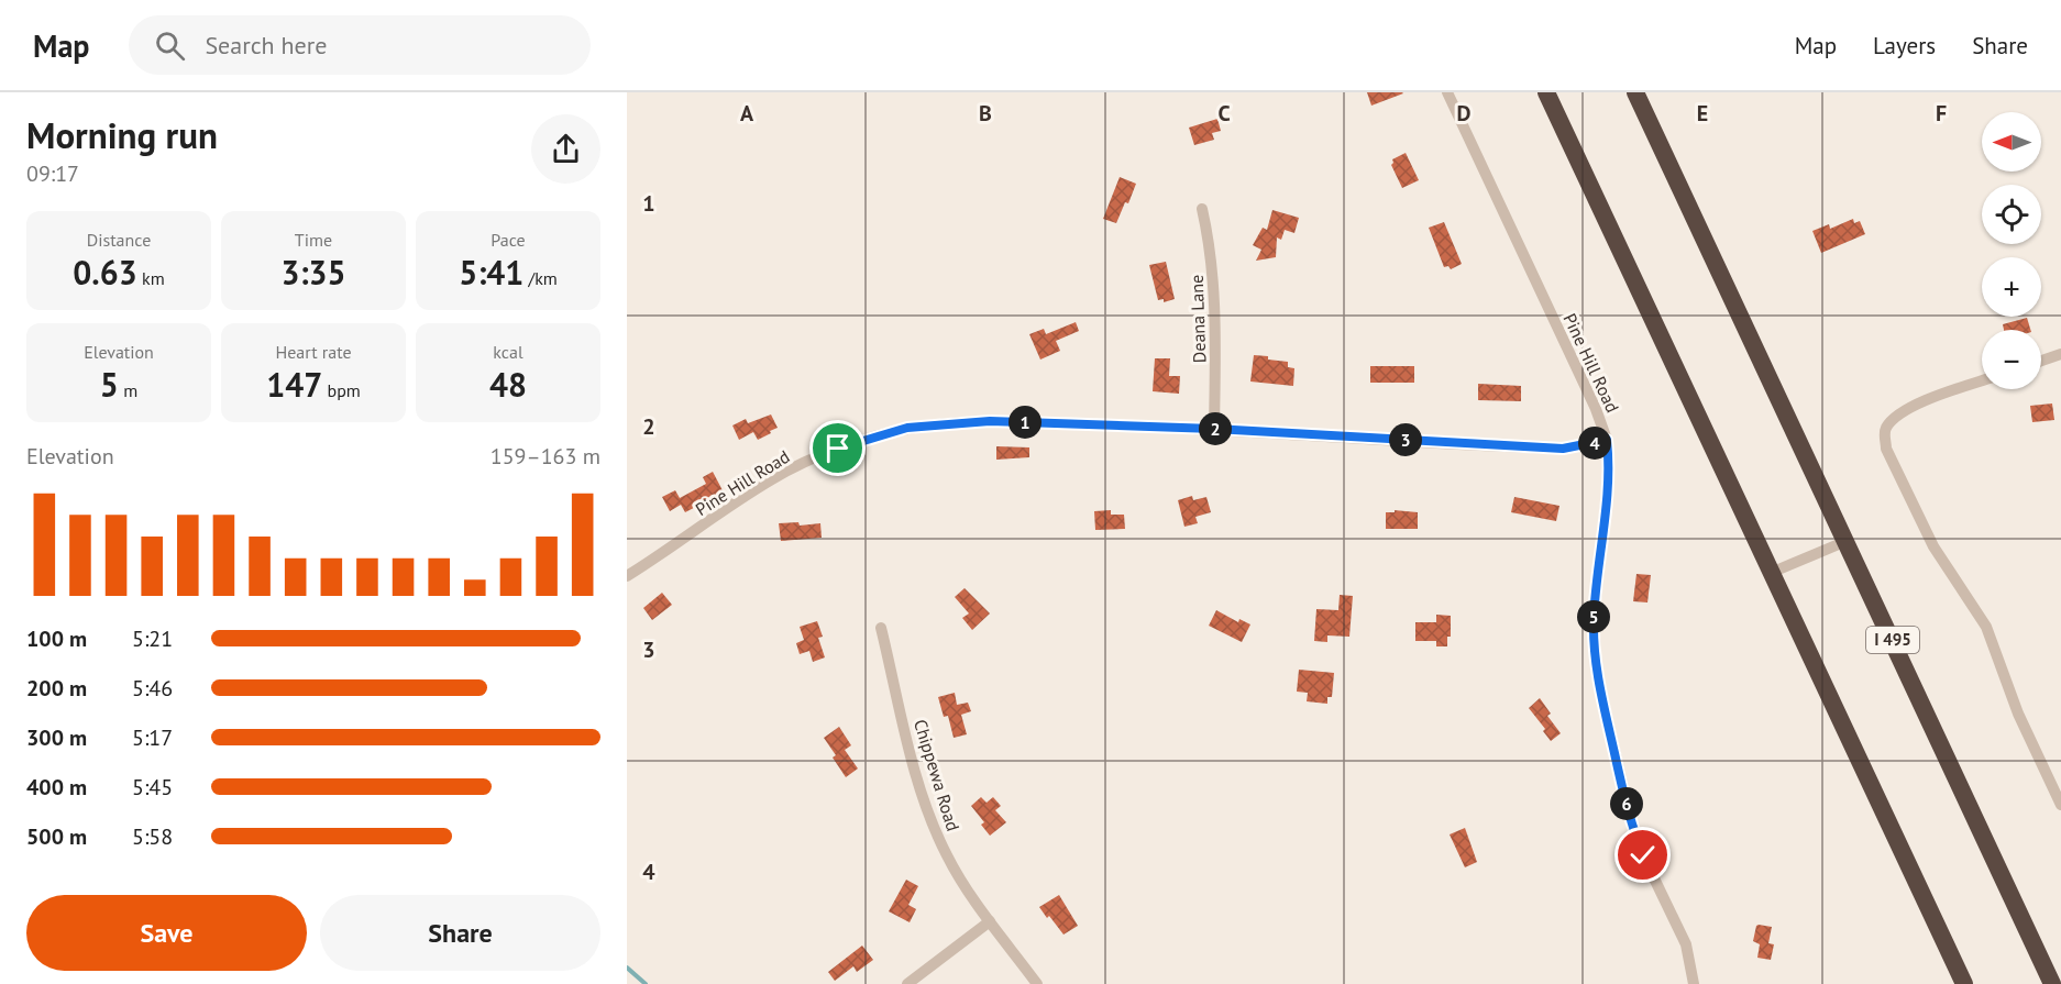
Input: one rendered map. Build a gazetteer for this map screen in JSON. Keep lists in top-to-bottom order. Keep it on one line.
{"streets":{"highway":["I 495"],"street":["Deana Lane","Pine Hill Road","Chippewa Road"]},"crossings":[["Deana Lane","Pine Hill Road"]],"north":"left","page":{"header":"Map","search":"Search here","nav":["Map","Layers","Share"],"heading":["Morning run","09:17"],"map_buttons":["+","−"],"stats":[["Distance","0.63 km"],["Time","3:35"],["Pace","5:41 /km"],["Elevation","5 m"],["Heart rate","147 bpm"],["kcal","48"]],"pins":["1","2","3","4","5","6"],"chart":["Elevation","159–163 m"],"list":[{"name":"100 m","note":"5:21"},{"name":"200 m","note":"5:46"},{"name":"300 m","note":"5:17"},{"name":"400 m","note":"5:45"},{"name":"500 m","note":"5:58"}],"buttons":["Save","Share"]},"grid":{"columns":["A","B","C","D","E","F"],"rows":["1","2","3","4"]}}
